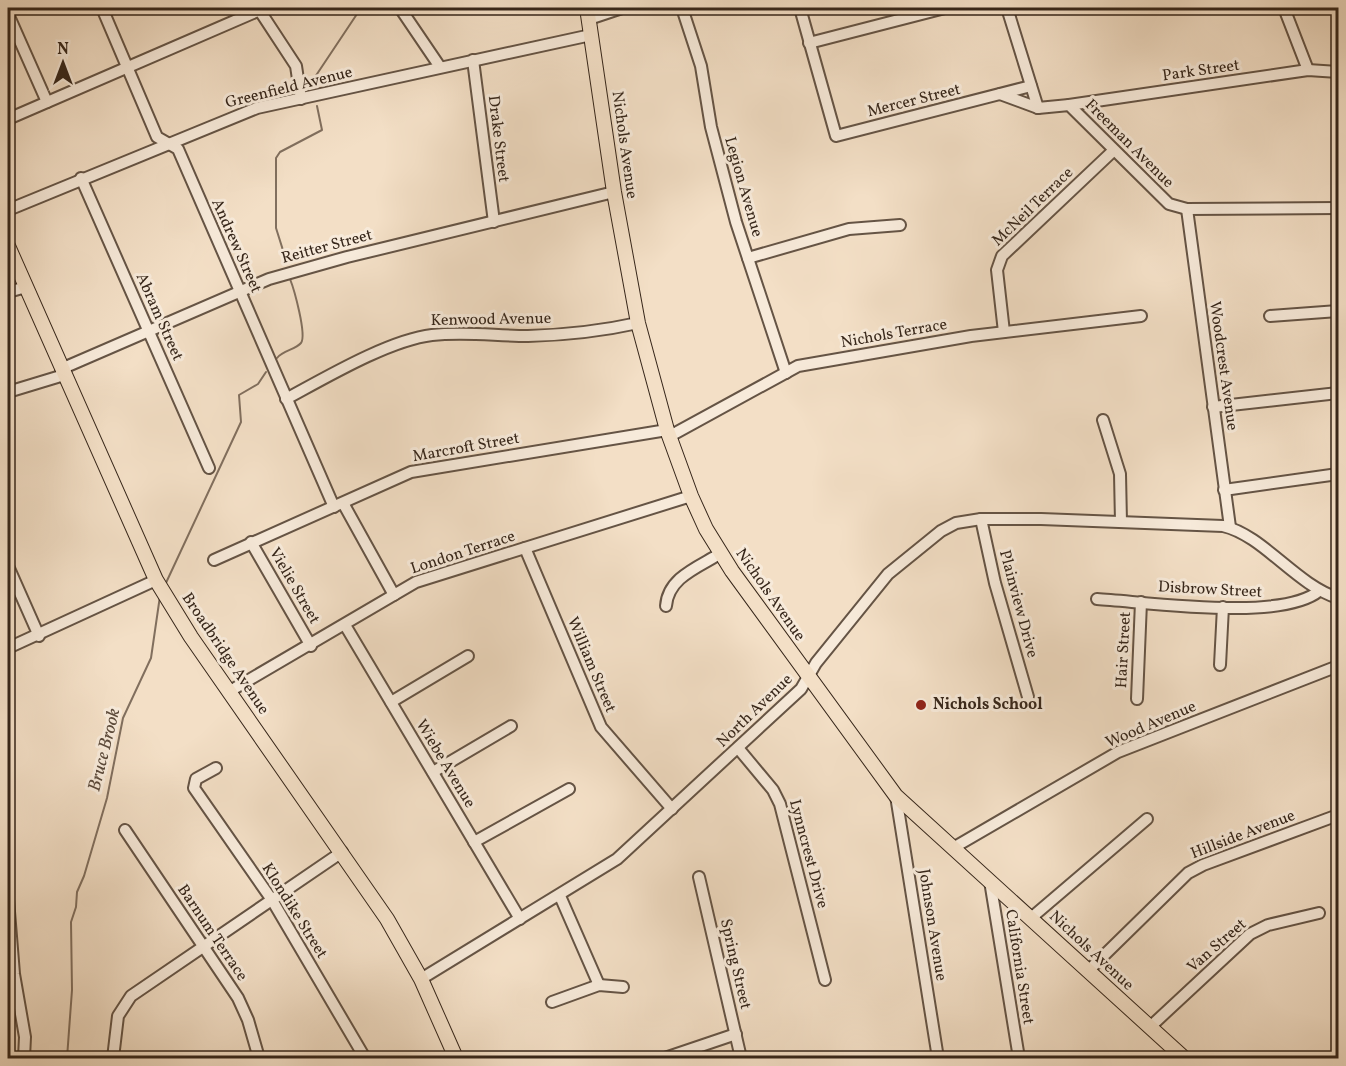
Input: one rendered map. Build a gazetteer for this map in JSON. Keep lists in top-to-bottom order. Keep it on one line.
{"streets":{"main road":["Nichols Avenue","Broadbridge Avenue"],"street":["Park Street","Greenfield Avenue","Mercer Street","Drake Street","Freeman Avenue","Legion Avenue","McNeil Terrace","Andrew Street","Reitter Street","Abram Street","Kenwood Avenue","Nichols Terrace","Woodcrest Avenue","Marcroft Street","London Terrace","Vielie Street","Disbrow Street","Plainview Drive","Hair Street","William Street","North Avenue","Wood Avenue","Wiebe Avenue","Hillside Avenue","Lynncrest Drive","Klondike Street","Johnson Avenue","Barnum Terrace","Van Street","Spring Street","California Street"]},"crossings":[["Park Street","Freeman Avenue"],["Greenfield Avenue","Drake Street"],["Greenfield Avenue","Nichols Avenue"],["Greenfield Avenue","Andrew Street"],["Greenfield Avenue","Abram Street"],["Drake Street","Reitter Street"],["Freeman Avenue","McNeil Terrace"],["Freeman Avenue","Woodcrest Avenue"],["Nichols Avenue","Reitter Street"],["Nichols Avenue","Kenwood Avenue"],["Nichols Avenue","Nichols Terrace"],["Nichols Avenue","Marcroft Street"],["Nichols Avenue","London Terrace"],["Nichols Avenue","North Avenue"],["Nichols Avenue","Wood Avenue"],["Nichols Avenue","Hillside Avenue"],["Nichols Avenue","Johnson Avenue"],["Nichols Avenue","Van Street"],["Nichols Avenue","California Street"],["Legion Avenue","Nichols Terrace"],["McNeil Terrace","Nichols Terrace"],["Andrew Street","Reitter Street"],["Andrew Street","Kenwood Avenue"],["Andrew Street","Marcroft Street"],["Andrew Street","London Terrace"],["Reitter Street","Abram Street"],["Reitter Street","Broadbridge Avenue"],["Nichols Terrace","Marcroft Street"],["Woodcrest Avenue","North Avenue"],["Marcroft Street","Vielie Street"],["London Terrace","Vielie Street"],["London Terrace","Broadbridge Avenue"],["London Terrace","William Street"],["London Terrace","Wiebe Avenue"],["Disbrow Street","Hair Street"],["Plainview Drive","North Avenue"],["Broadbridge Avenue","North Avenue"],["William Street","North Avenue"],["North Avenue","Wiebe Avenue"],["North Avenue","Lynncrest Drive"]],"water":["Bruce Brook"],"places":["Nichols School"],"north":"top"}
